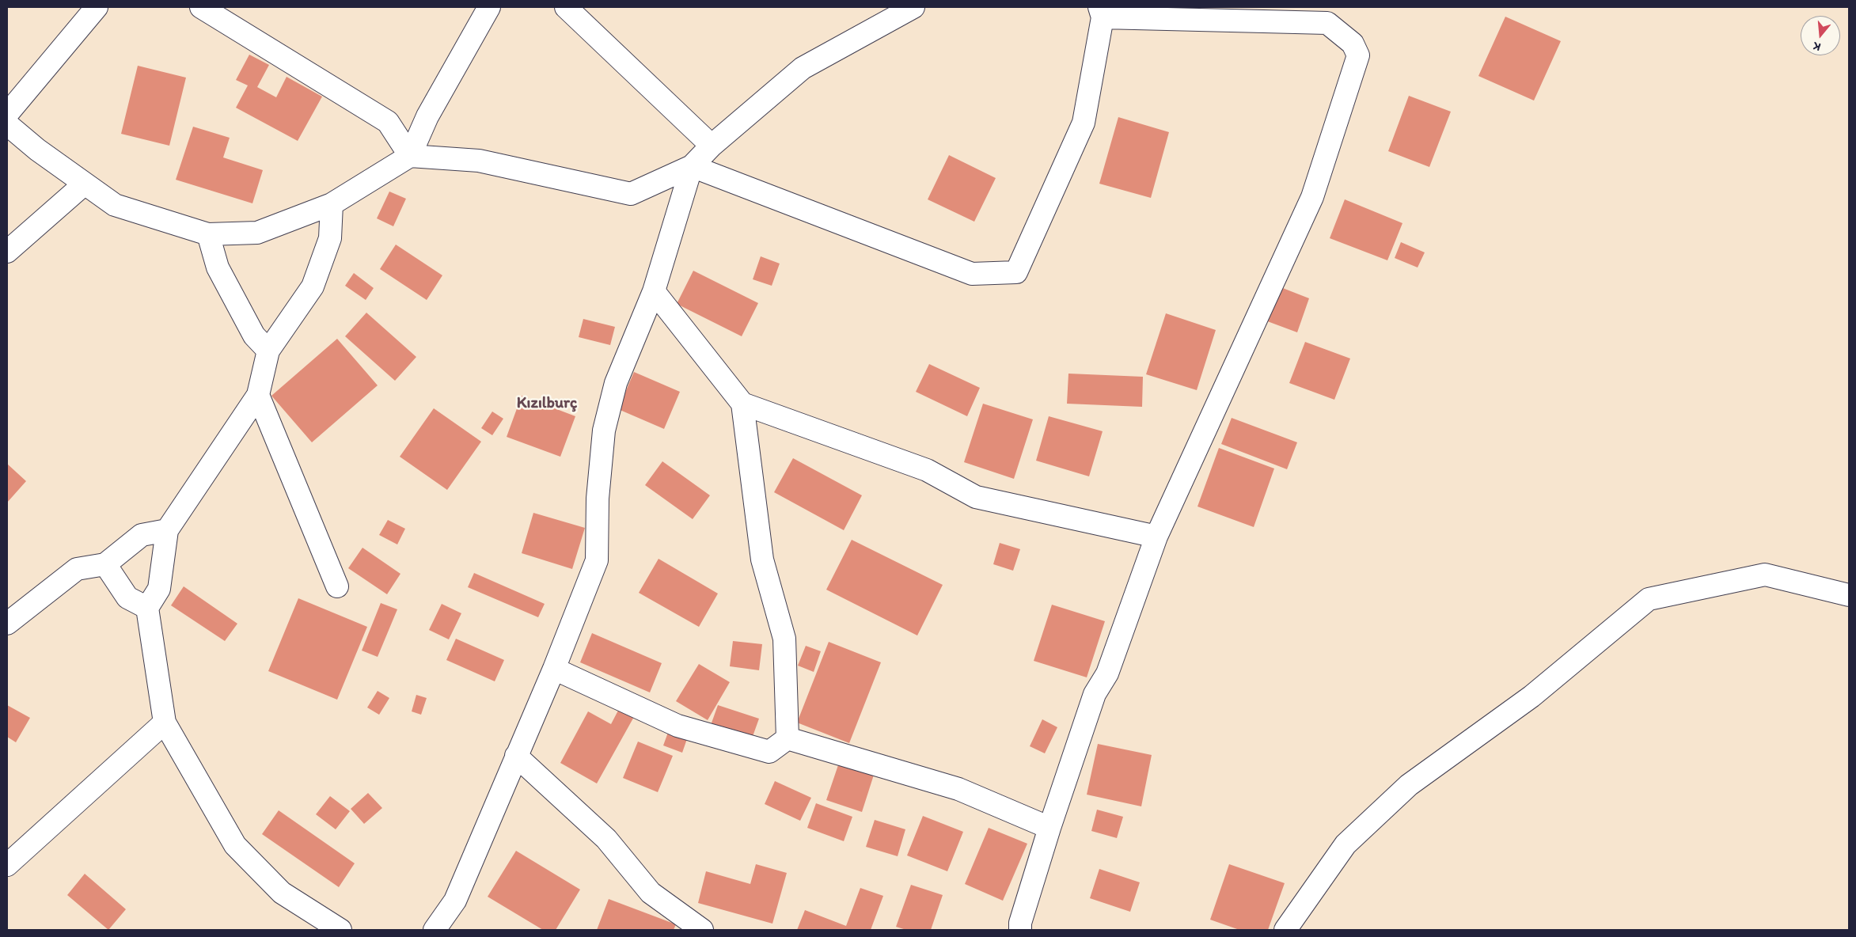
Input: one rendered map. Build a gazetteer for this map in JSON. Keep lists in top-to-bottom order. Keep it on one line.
{"districts":["Kızılburç"],"north":"bottom"}
